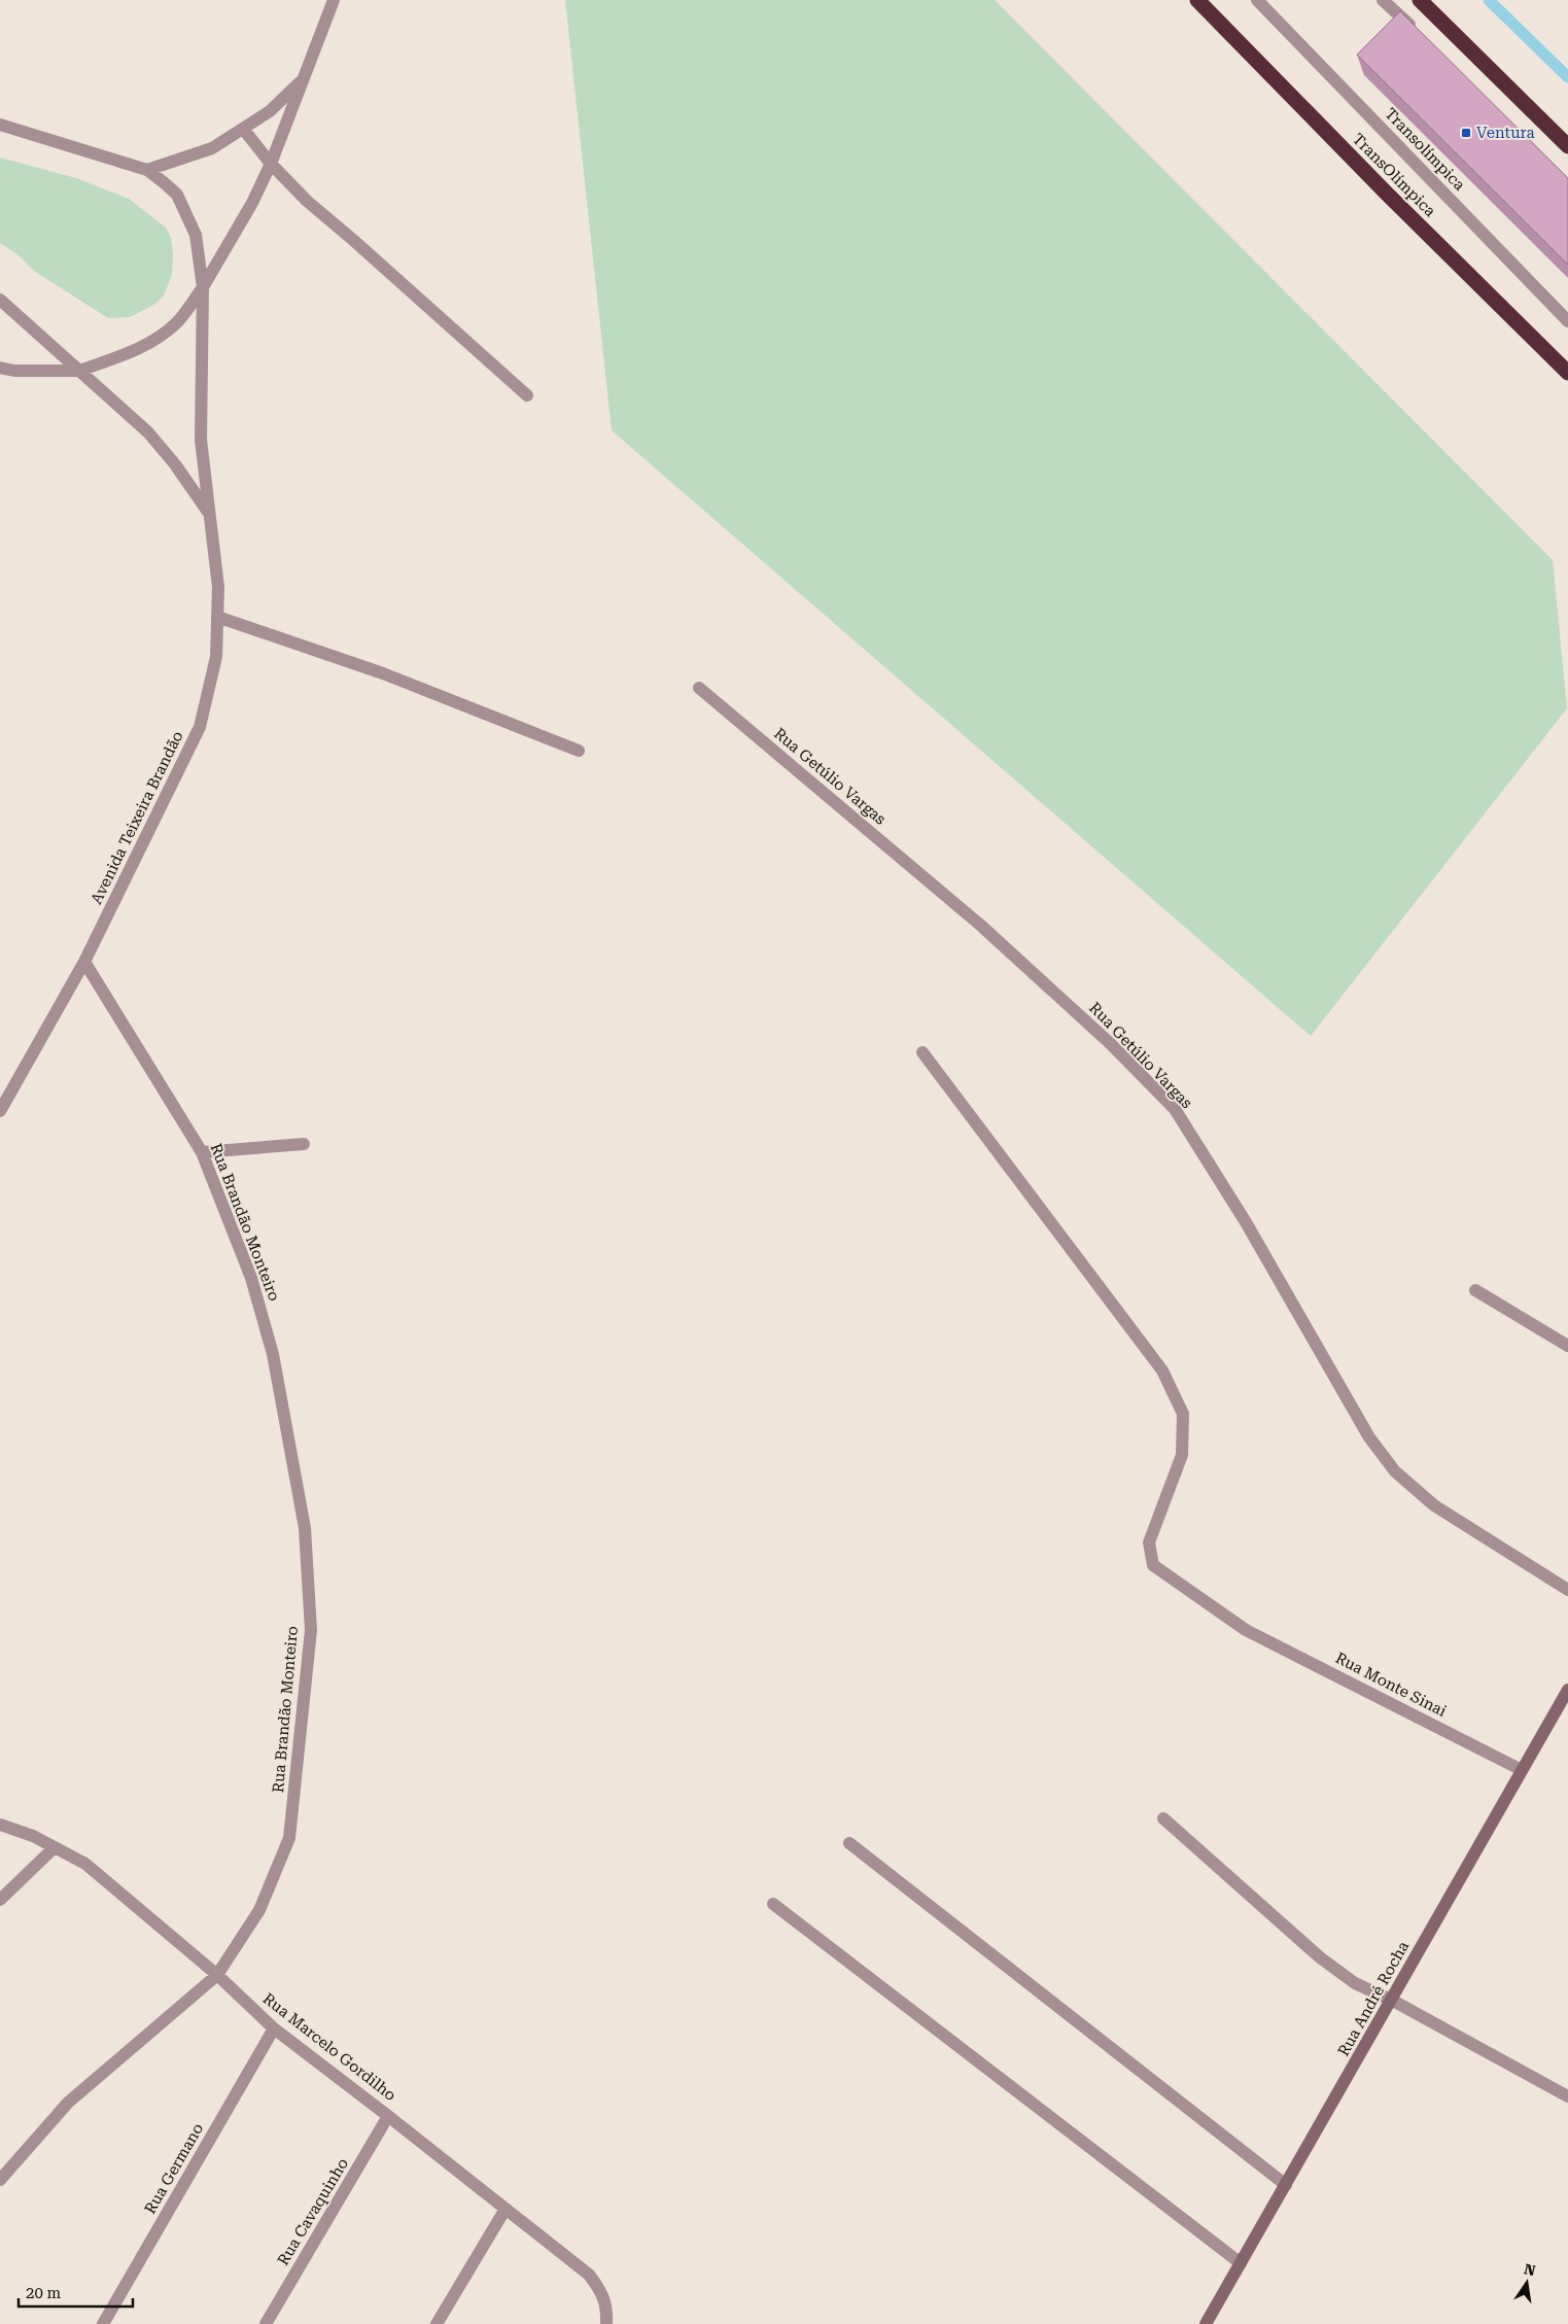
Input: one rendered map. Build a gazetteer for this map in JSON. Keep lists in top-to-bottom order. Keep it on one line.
{"streets":{"highway":["TransOlímpica"],"main road":["Rua André Rocha"],"street":["Transolímpica","Rua Getúlio Vargas","Avenida Teixeira Brandão","Rua Brandão Monteiro","Rua Monte Sinai","Rua Marcelo Gordilho","Rua Germano","Rua Cavaquinho"]},"crossings":[["Avenida Teixeira Brandão","Rua Brandão Monteiro"],["Rua Brandão Monteiro","Rua Marcelo Gordilho"],["Rua Monte Sinai","Rua André Rocha"],["Rua Marcelo Gordilho","Rua Germano"],["Rua Marcelo Gordilho","Rua Cavaquinho"]],"places":{"transit":["Ventura"]},"scale_bar":"20 m","north":"top"}
